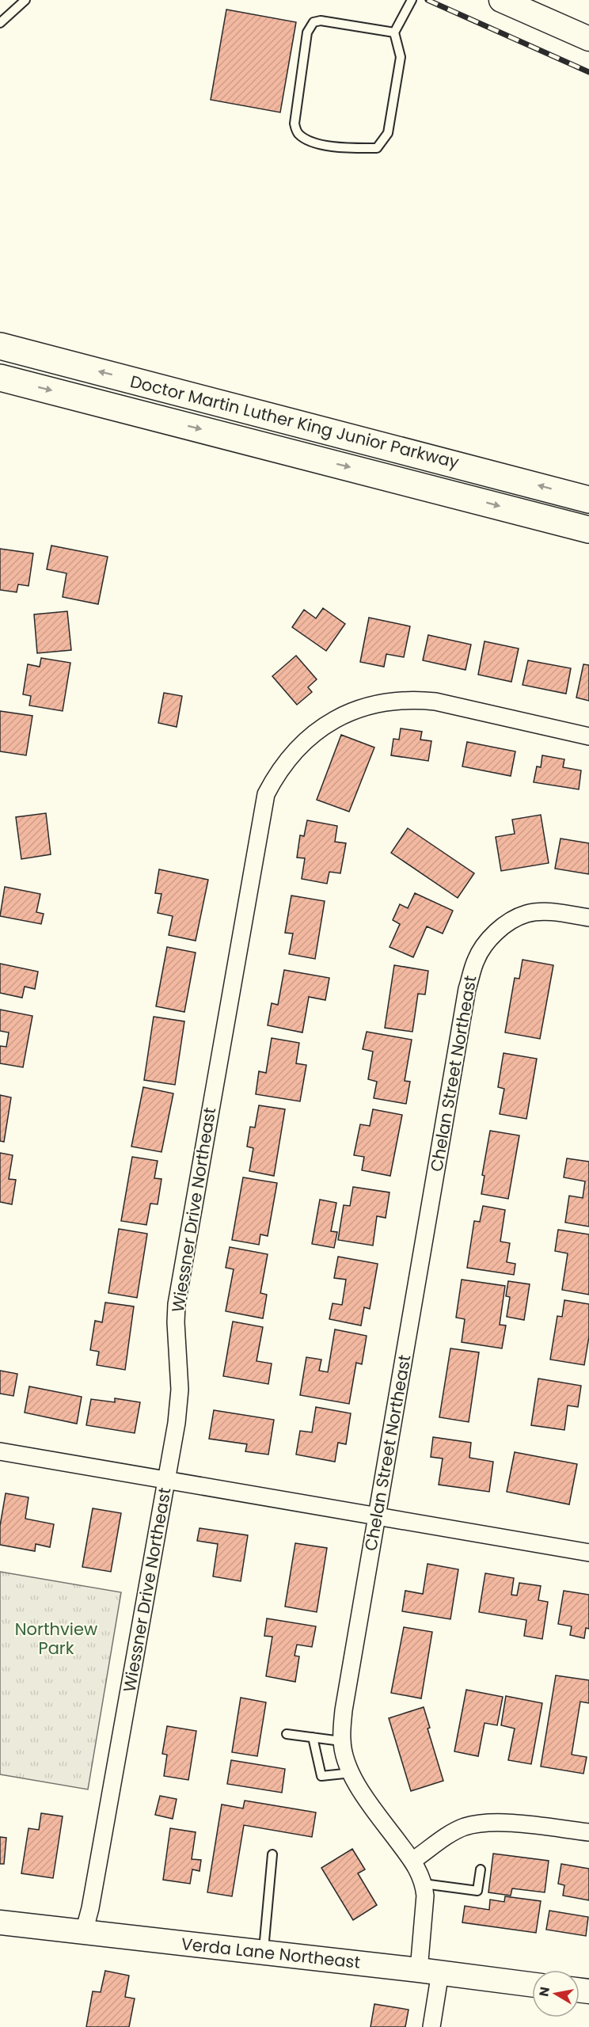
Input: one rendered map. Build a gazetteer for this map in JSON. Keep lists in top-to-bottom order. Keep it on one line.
{"streets":{"highway":["Doctor Martin Luther King Junior Parkway"],"street":["Chelan Street Northeast","Wiessner Drive Northeast","Verda Lane Northeast"]},"crossings":[["Chelan Street Northeast","Verda Lane Northeast"],["Wiessner Drive Northeast","Verda Lane Northeast"]],"parks":["Northview Park"],"north":"left"}
